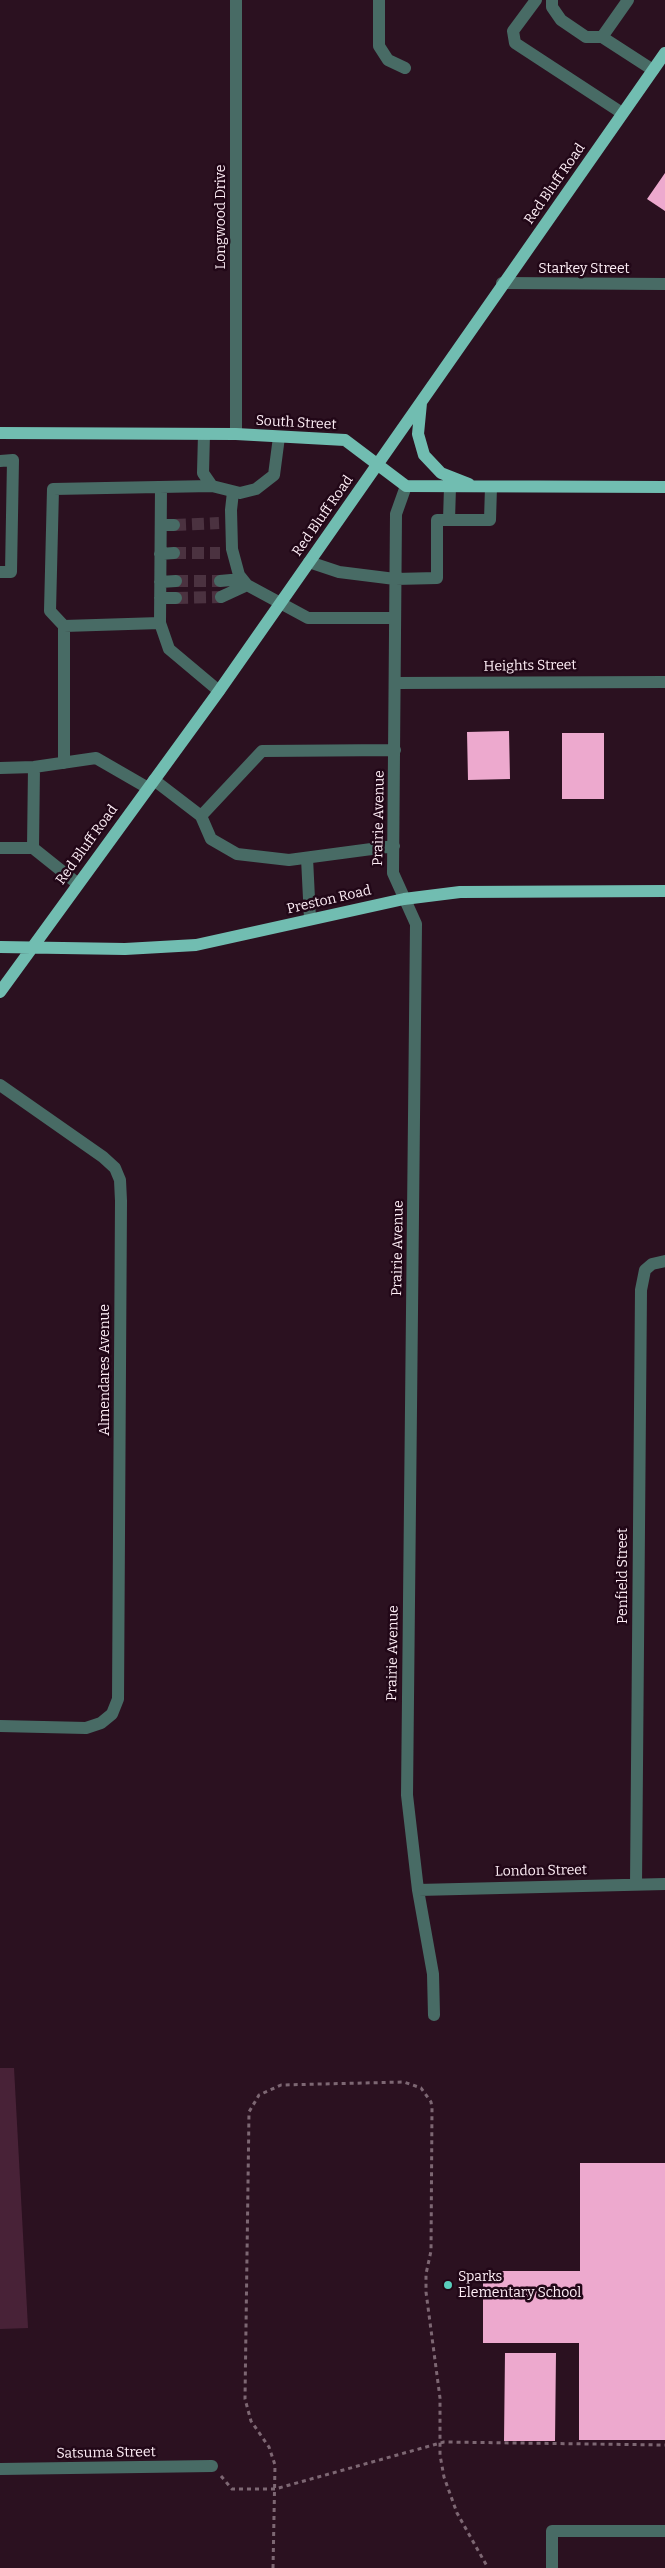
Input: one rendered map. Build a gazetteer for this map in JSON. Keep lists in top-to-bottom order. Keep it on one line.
{"streets":{"main road":["Red Bluff Road","South Street","Preston Road"],"street":["Longwood Drive","Starkey Street","Heights Street","Prairie Avenue","Almendares Avenue","Penfield Street","London Street","Satsuma Street"]},"crossings":[["Red Bluff Road","Starkey Street"],["Red Bluff Road","South Street"],["Red Bluff Road","Preston Road"],["Longwood Drive","South Street"],["South Street","Prairie Avenue"],["Heights Street","Prairie Avenue"],["Prairie Avenue","Preston Road"],["Prairie Avenue","London Street"],["Penfield Street","London Street"]],"places":["Sparks Elementary School"]}
